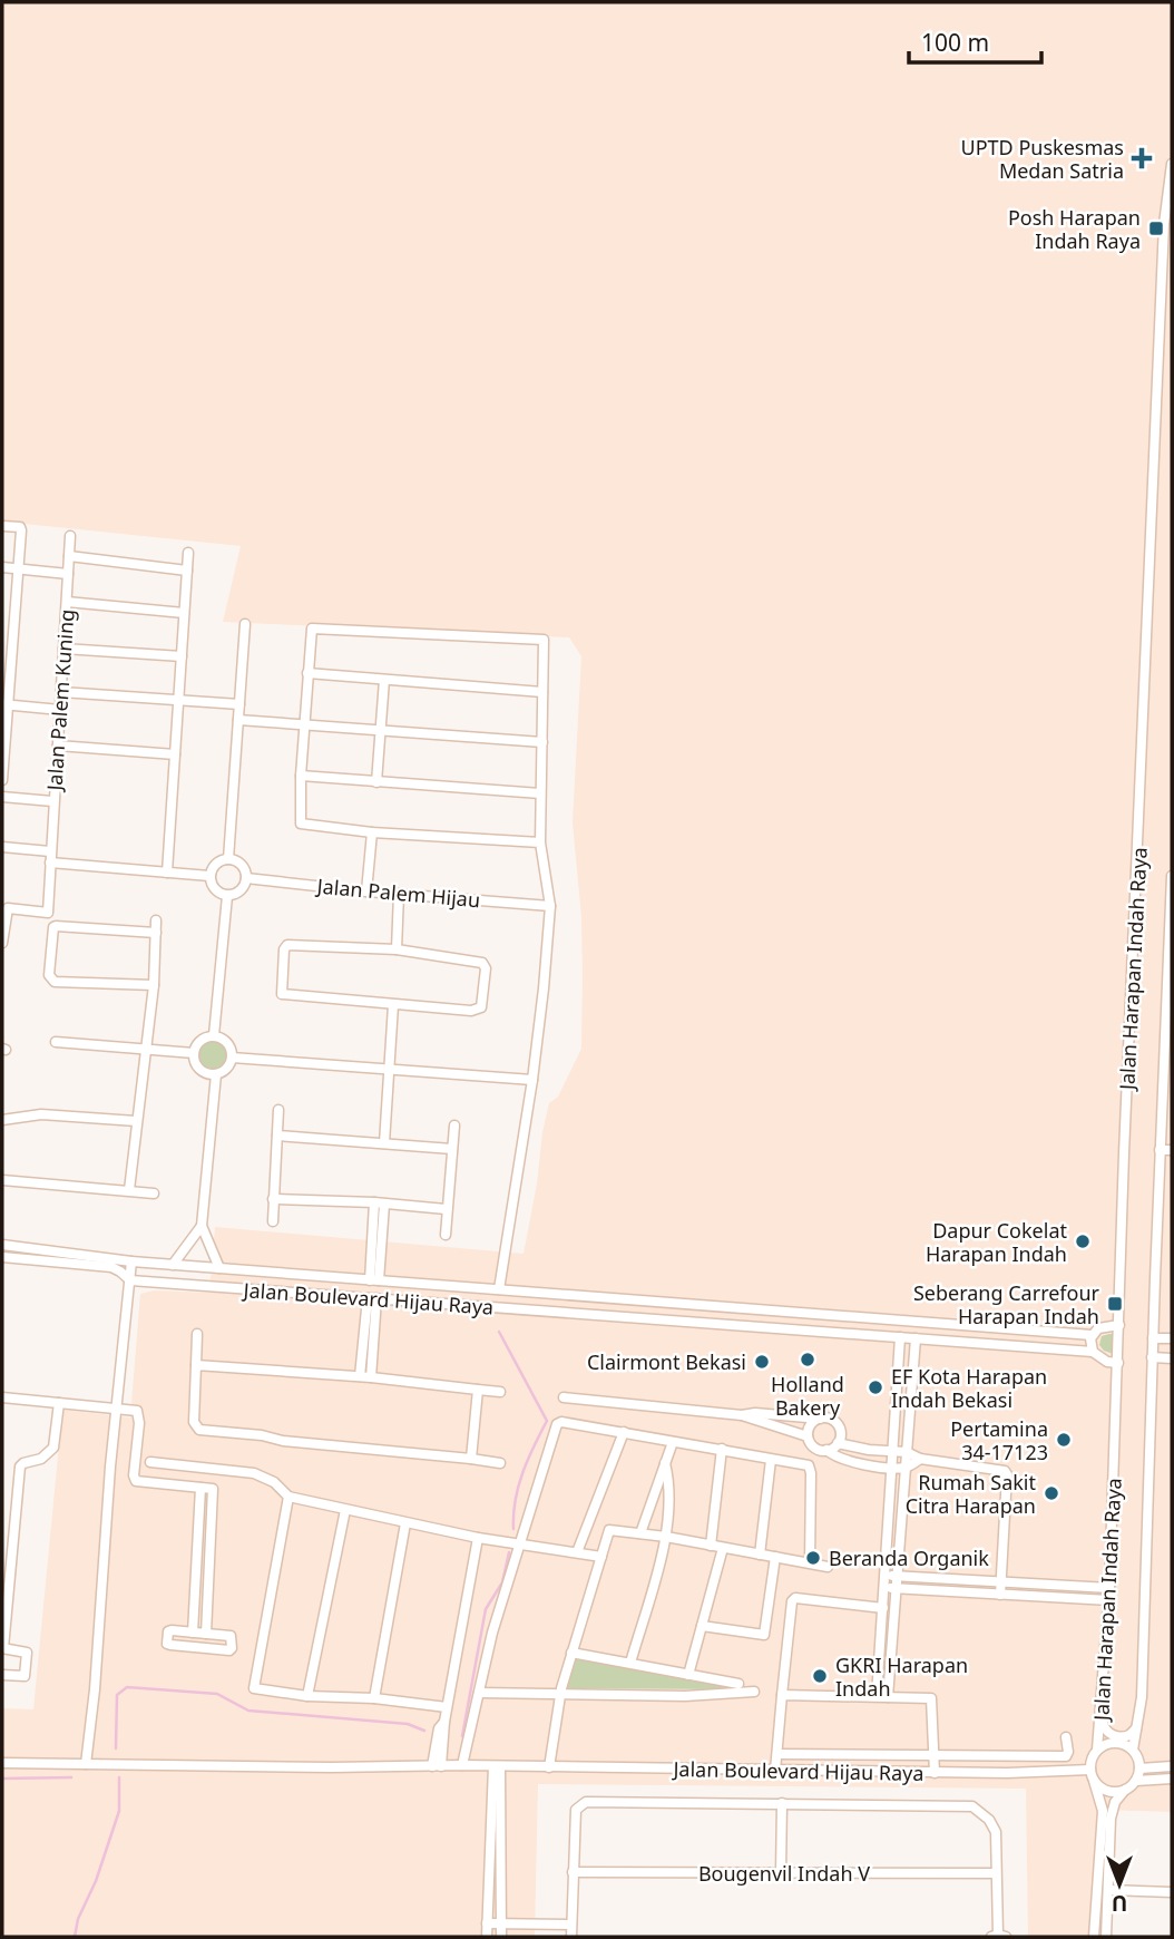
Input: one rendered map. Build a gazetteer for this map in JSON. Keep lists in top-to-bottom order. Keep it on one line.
{"streets":{"street":["Jalan Palem Kuning","Jalan Palem Hijau","Jalan Harapan Indah Raya","Jalan Boulevard Hijau Raya","Bougenvil Indah V"]},"crossings":[["Jalan Harapan Indah Raya","Jalan Boulevard Hijau Raya"]],"places":{"health":["UPTD Puskesmas Medan Satria"],"transit":["Posh Harapan Indah Raya","Seberang Carrefour Harapan Indah"],"other":["Dapur Cokelat Harapan Indah","Holland Bakery","Clairmont Bekasi","EF Kota Harapan Indah Bekasi","Pertamina 34-17123","Rumah Sakit Citra Harapan","Beranda Organik","GKRI Harapan Indah"]},"scale_bar":"100 m","north":"bottom"}
